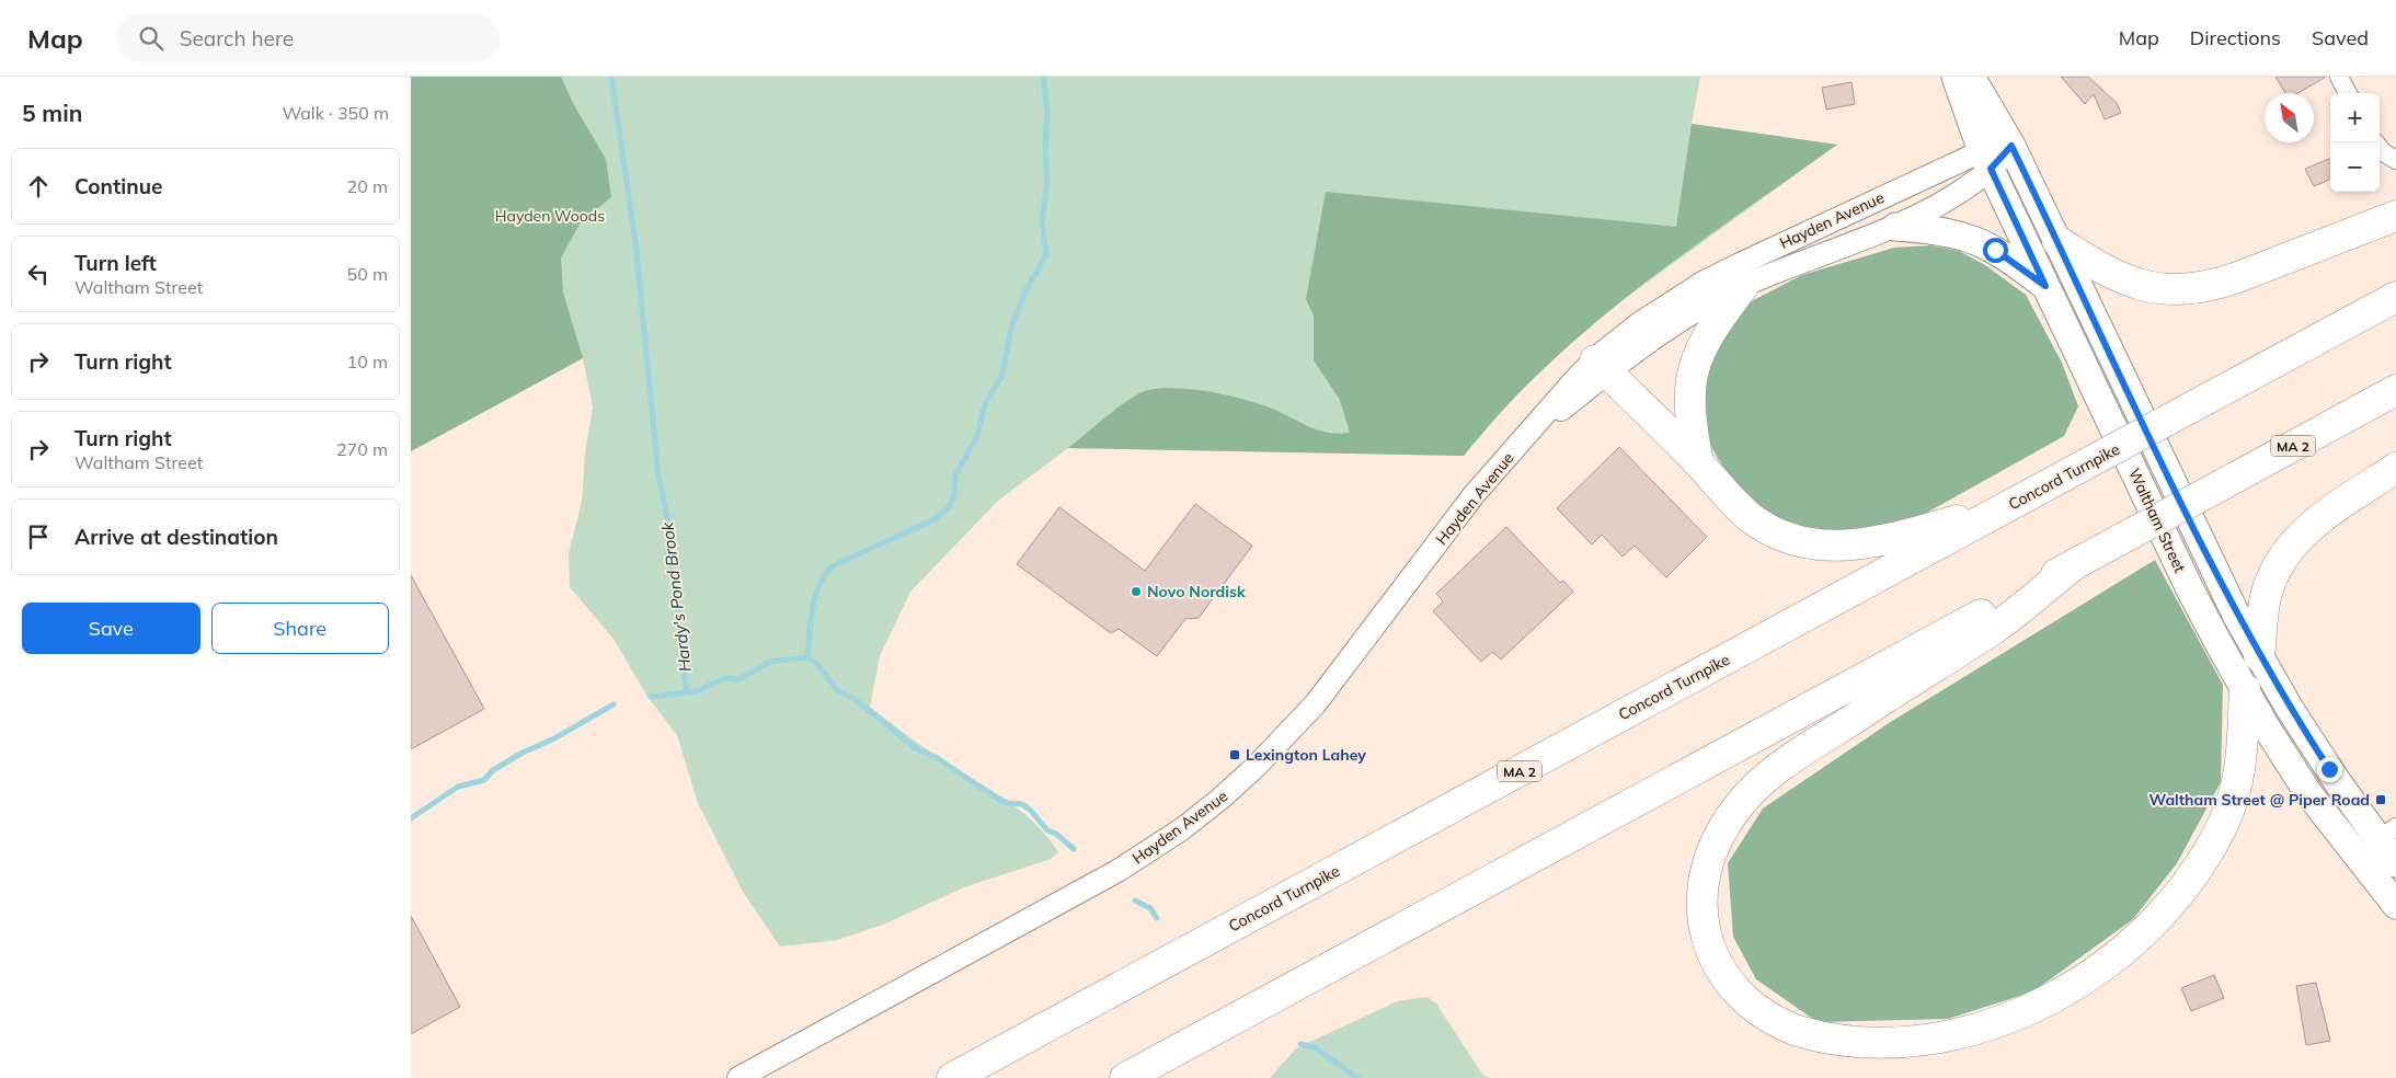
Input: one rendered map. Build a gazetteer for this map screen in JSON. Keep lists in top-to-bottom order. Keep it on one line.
{"streets":{"highway":["MA 2","Concord Turnpike"],"main road":["Waltham Street"],"street":["Hayden Avenue"]},"crossings":[["Hayden Avenue","Waltham Street"]],"water":["Hardy's Pond Brook"],"parks":["Hayden Woods"],"places":{"other":["Novo Nordisk"],"transit":["Lexington Lahey","Waltham Street @ Piper Road"]},"north":"top left","page":{"header":"Map","search":"Search here","nav":["Map","Directions","Saved"],"heading":["5 min","Walk · 350 m"],"map_buttons":["+","−"],"list":[["Continue","20 m"],["Turn left","Waltham Street","50 m"],["Turn right","10 m"],["Turn right","Waltham Street","270 m"],"Arrive at destination"],"buttons":["Save","Share"]}}
